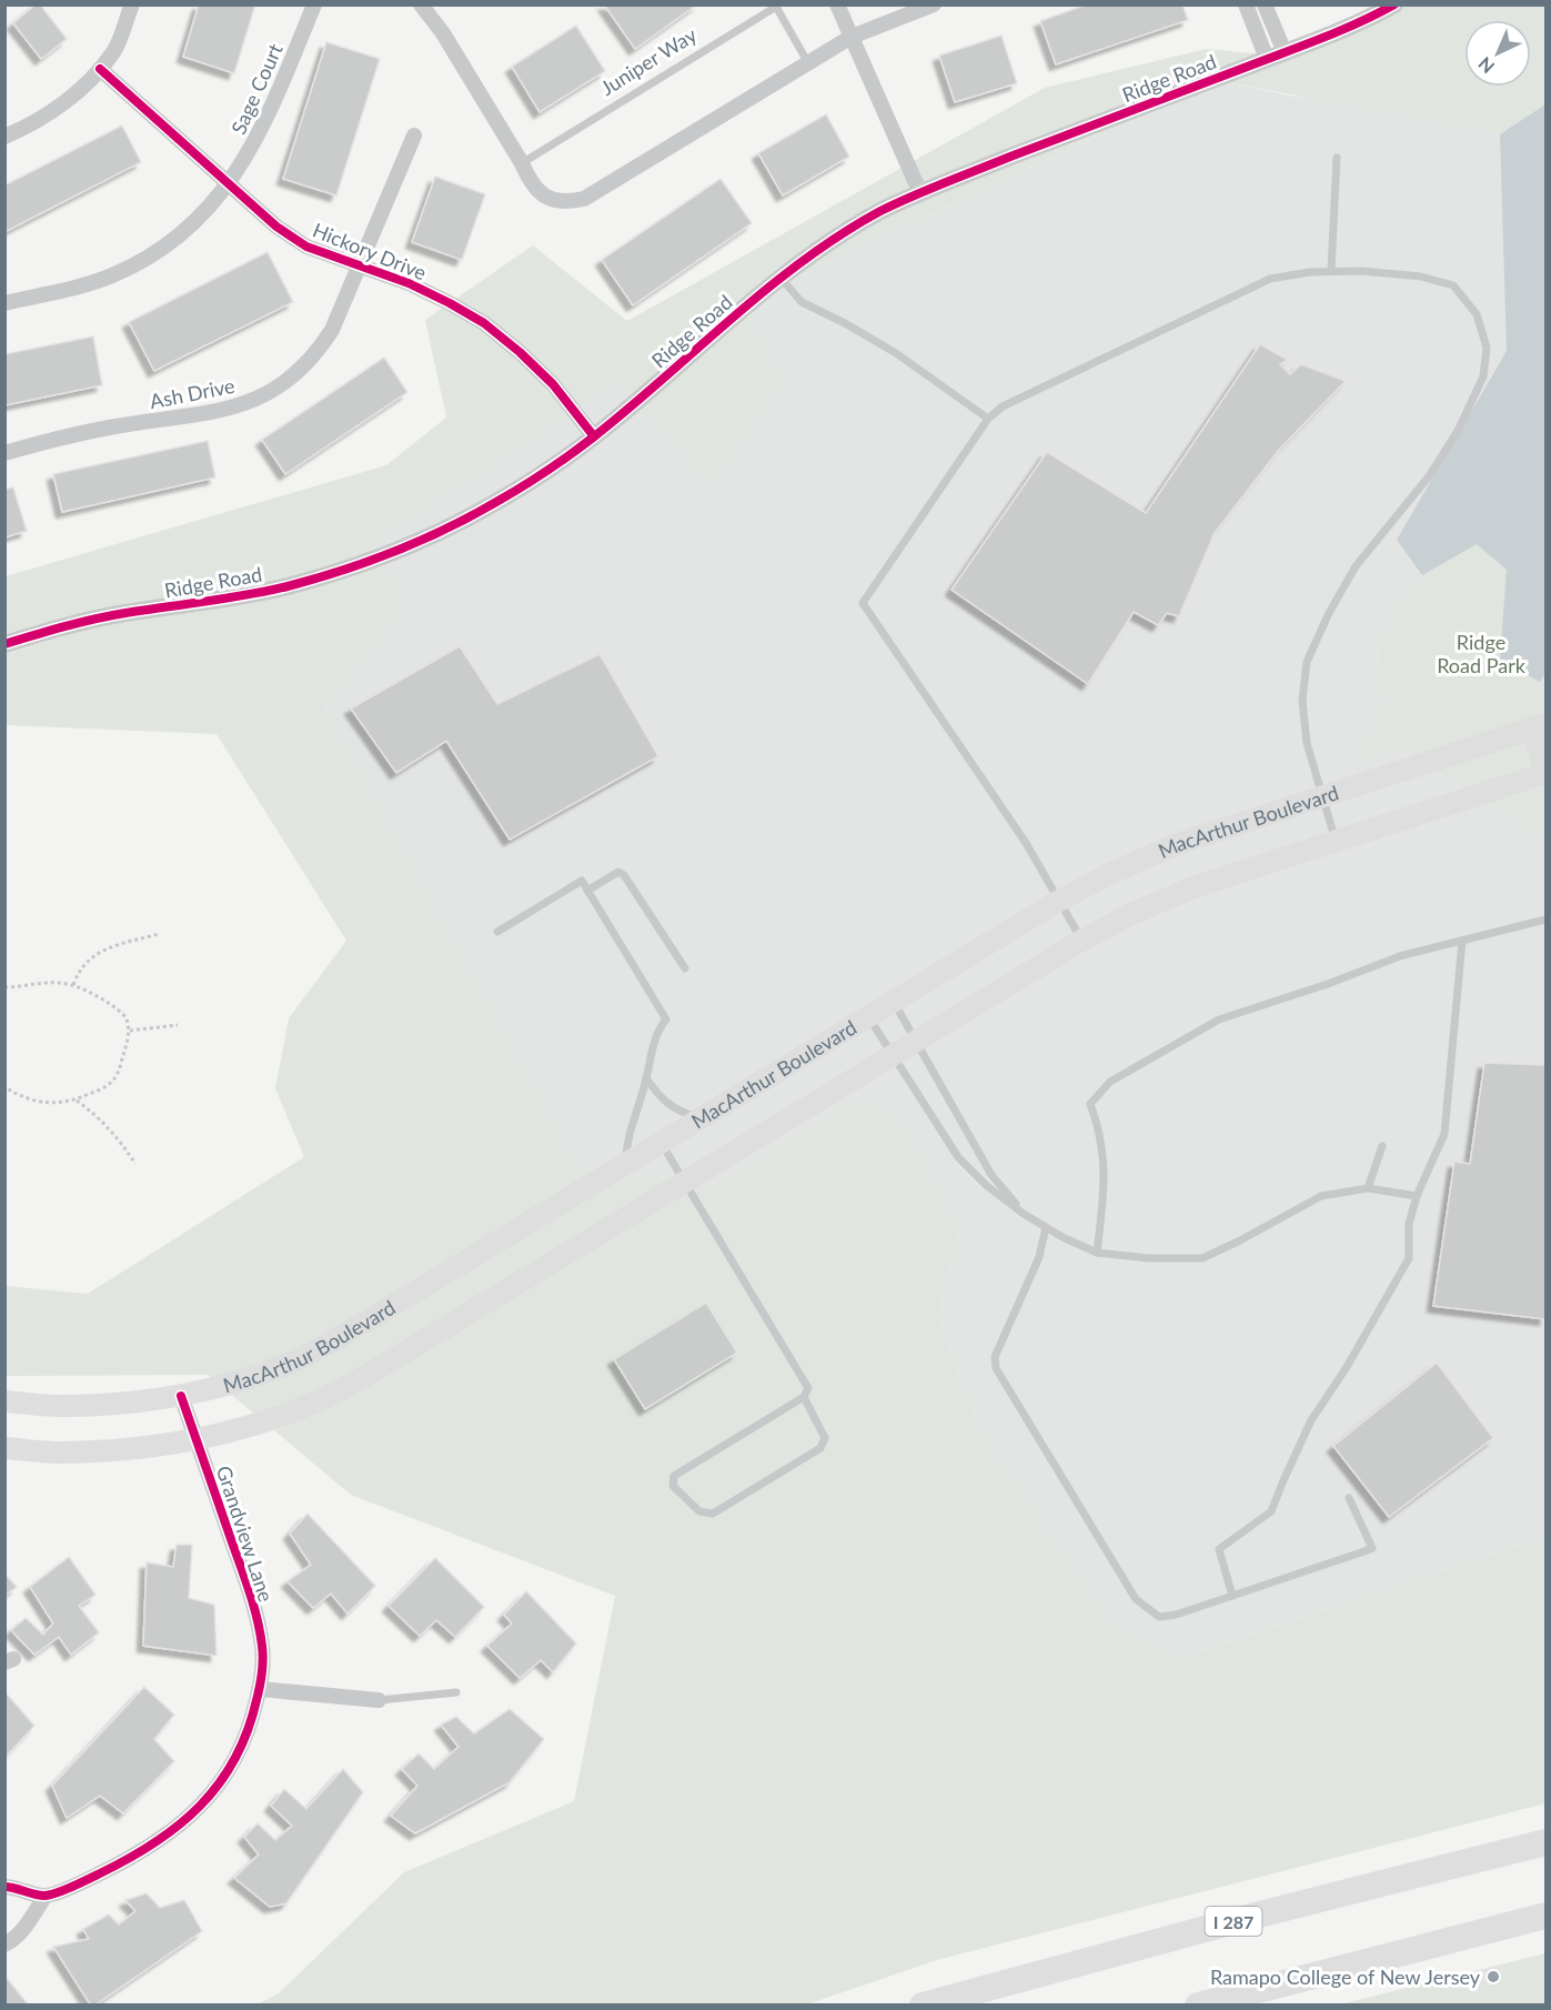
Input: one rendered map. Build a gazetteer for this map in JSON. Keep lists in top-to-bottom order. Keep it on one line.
{"streets":{"highway":["I 287"],"main road":["MacArthur Boulevard"],"street":["Ridge Road","Sage Court","Hickory Drive","Ash Drive","Grandview Lane"],"lane":["Juniper Way"]},"crossings":[["Ridge Road","Hickory Drive"],["Sage Court","Hickory Drive"],["Hickory Drive","Ash Drive"],["MacArthur Boulevard","Grandview Lane"]],"parks":["Ridge Road Park"],"places":["Ramapo College of New Jersey"],"north":"bottom left"}
